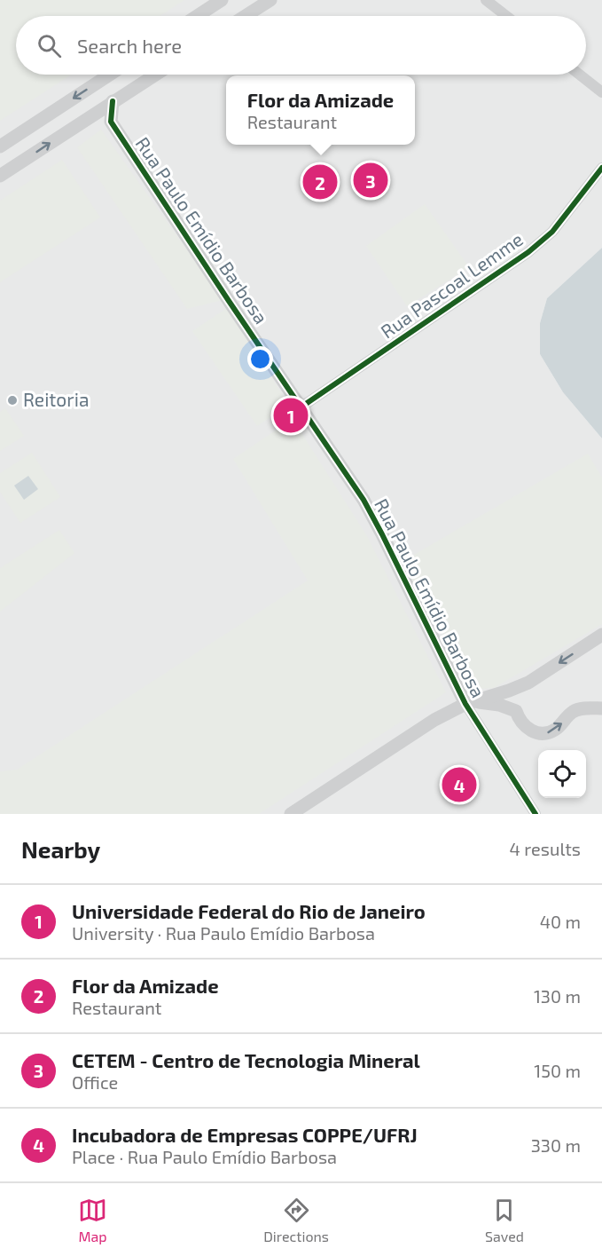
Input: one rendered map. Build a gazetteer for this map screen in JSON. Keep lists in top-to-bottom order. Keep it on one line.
{"streets":{"street":["Rua Paulo Emídio Barbosa","Rua Pascoal Lemme"]},"crossings":[["Rua Paulo Emídio Barbosa","Rua Pascoal Lemme"]],"places":["Reitoria"],"page":{"search":"Search here","popup":["Flor da Amizade","Restaurant"],"pins":["3","2","1","4"],"heading":["Nearby","4 results"],"list":[{"mark":"1","name":"Universidade Federal do Rio de Janeiro","note":"University · Rua Paulo Emídio Barbosa","value":"40 m"},{"mark":"2","name":"Flor da Amizade","note":"Restaurant","value":"130 m"},{"mark":"3","name":"CETEM - Centro de Tecnologia Mineral","note":"Office","value":"150 m"},{"mark":"4","name":"Incubadora de Empresas COPPE/UFRJ","note":"Place · Rua Paulo Emídio Barbosa","value":"330 m"}],"nav":["Map","Directions","Saved"]}}
